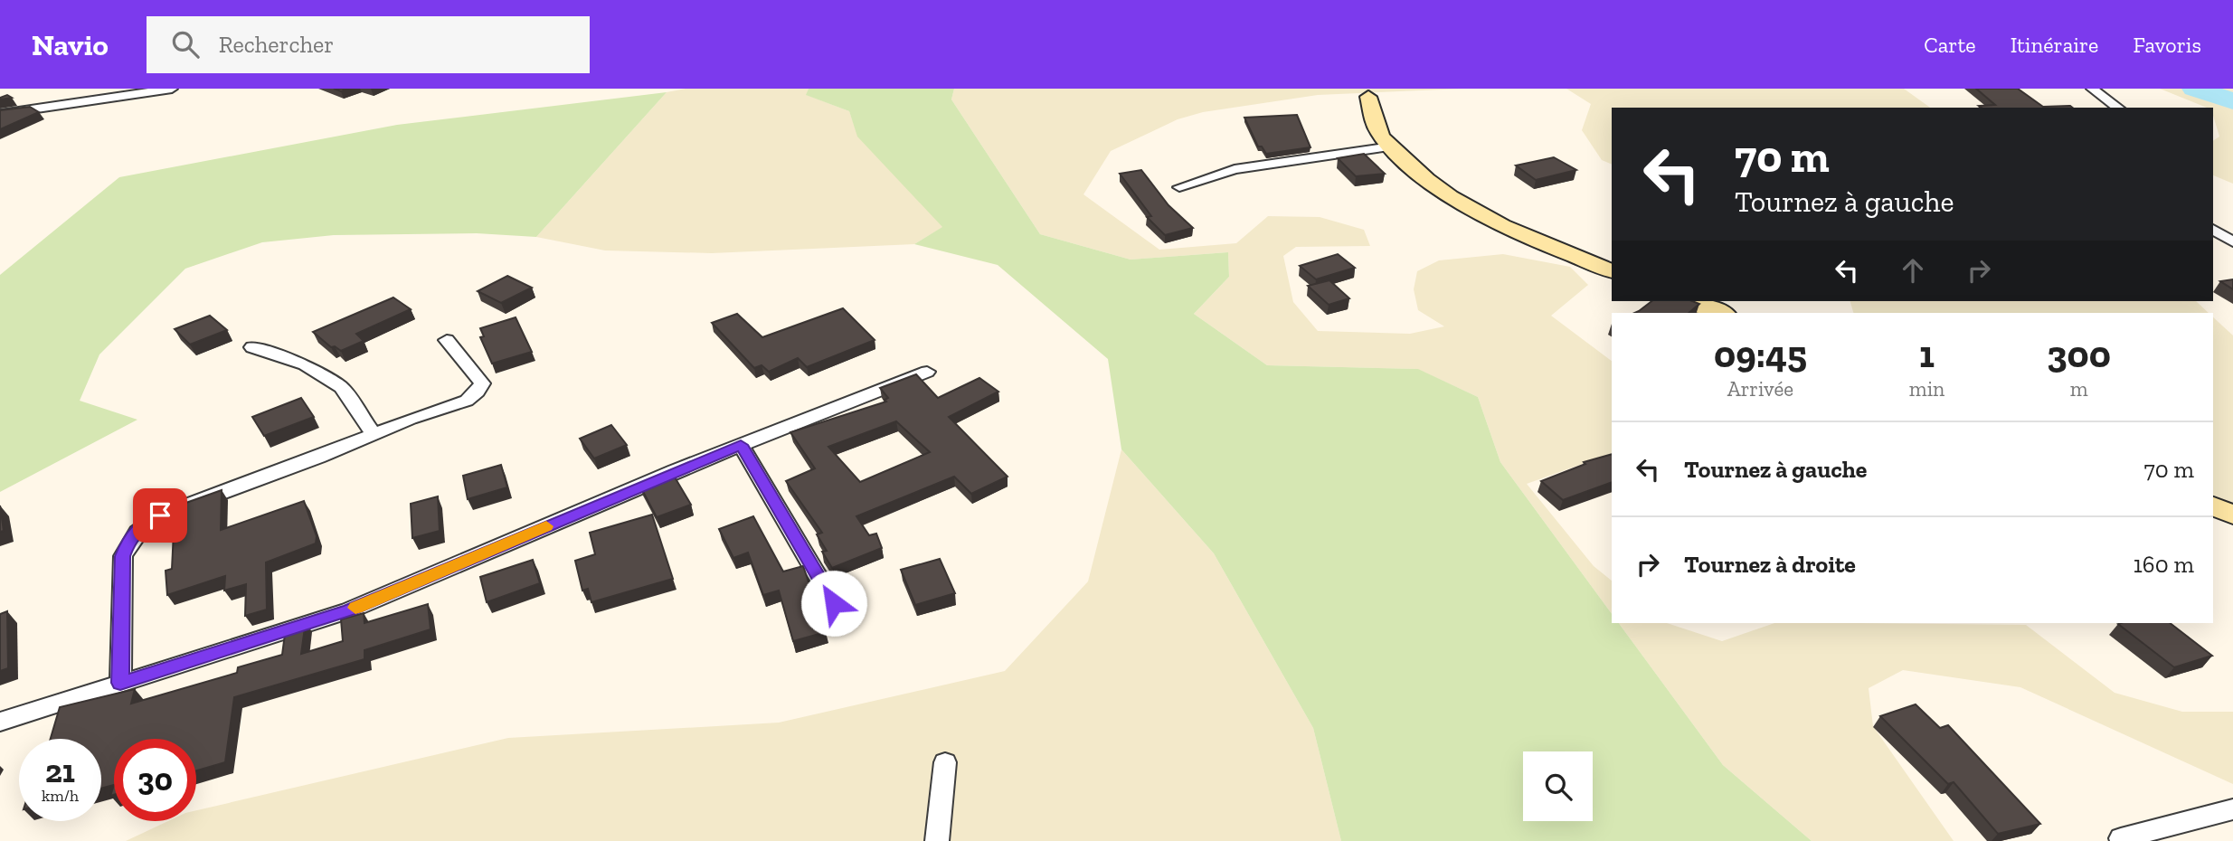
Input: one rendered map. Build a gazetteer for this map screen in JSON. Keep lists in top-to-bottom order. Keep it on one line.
{"page":{"header":"Navio","search":"Rechercher","nav":["Carte","Itinéraire","Favoris"],"turn":["70 m","Tournez à gauche"],"eta":["09:45","Arrivée","1","min","300","m"],"list":[{"name":"Tournez à gauche","value":"70 m"},{"name":"Tournez à droite","value":"160 m"}],"speed":"21 km/h","limit":"30"}}
